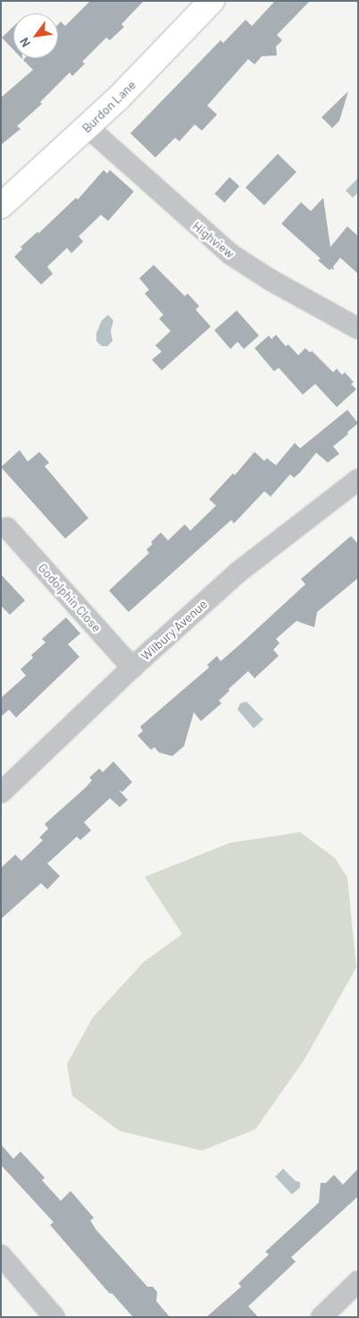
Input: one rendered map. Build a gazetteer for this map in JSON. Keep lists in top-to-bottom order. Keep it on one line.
{"streets":{"street":["Burdon Lane","Highview","Godolphin Close","Wilbury Avenue"]},"crossings":[["Burdon Lane","Highview"],["Godolphin Close","Wilbury Avenue"]],"north":"bottom left"}
